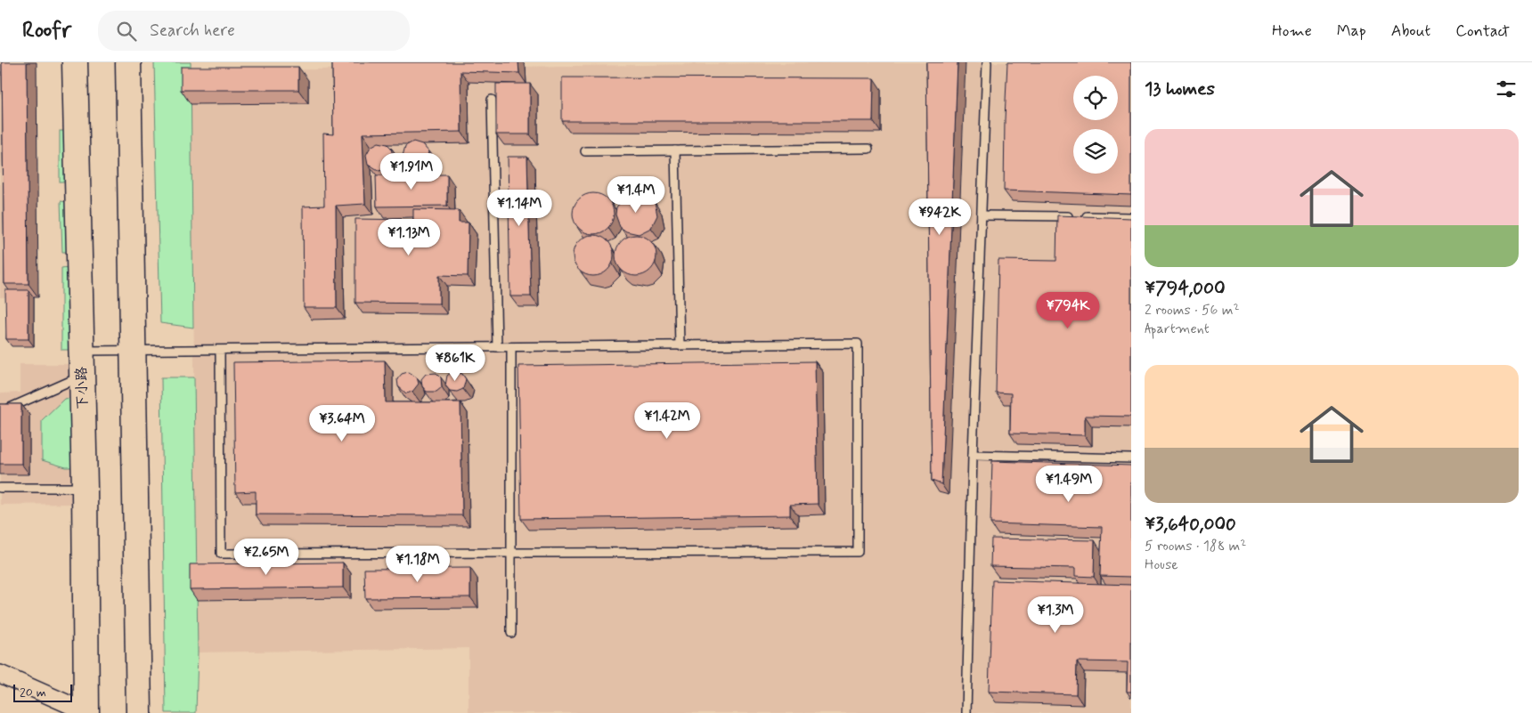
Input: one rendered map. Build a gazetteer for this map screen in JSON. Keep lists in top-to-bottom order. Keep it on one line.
{"streets":{"main road":["下小路"]},"scale_bar":"20 m","page":{"header":"Roofr","search":"Search here","nav":["Home","Map","About","Contact"],"heading":"13 homes","list":[{"name":"¥794,000","note":"2 rooms · 56 m² · Apartment"},{"name":"¥3,640,000","note":"5 rooms · 188 m² · House"}],"price":["¥1.91M","¥1.4M","¥1.14M","¥942K","¥1.13M","¥794K","¥861K","¥1.42M","¥3.64M","¥1.49M","¥2.65M","¥1.18M","¥1.3M"],"scale":"20 m"}}
